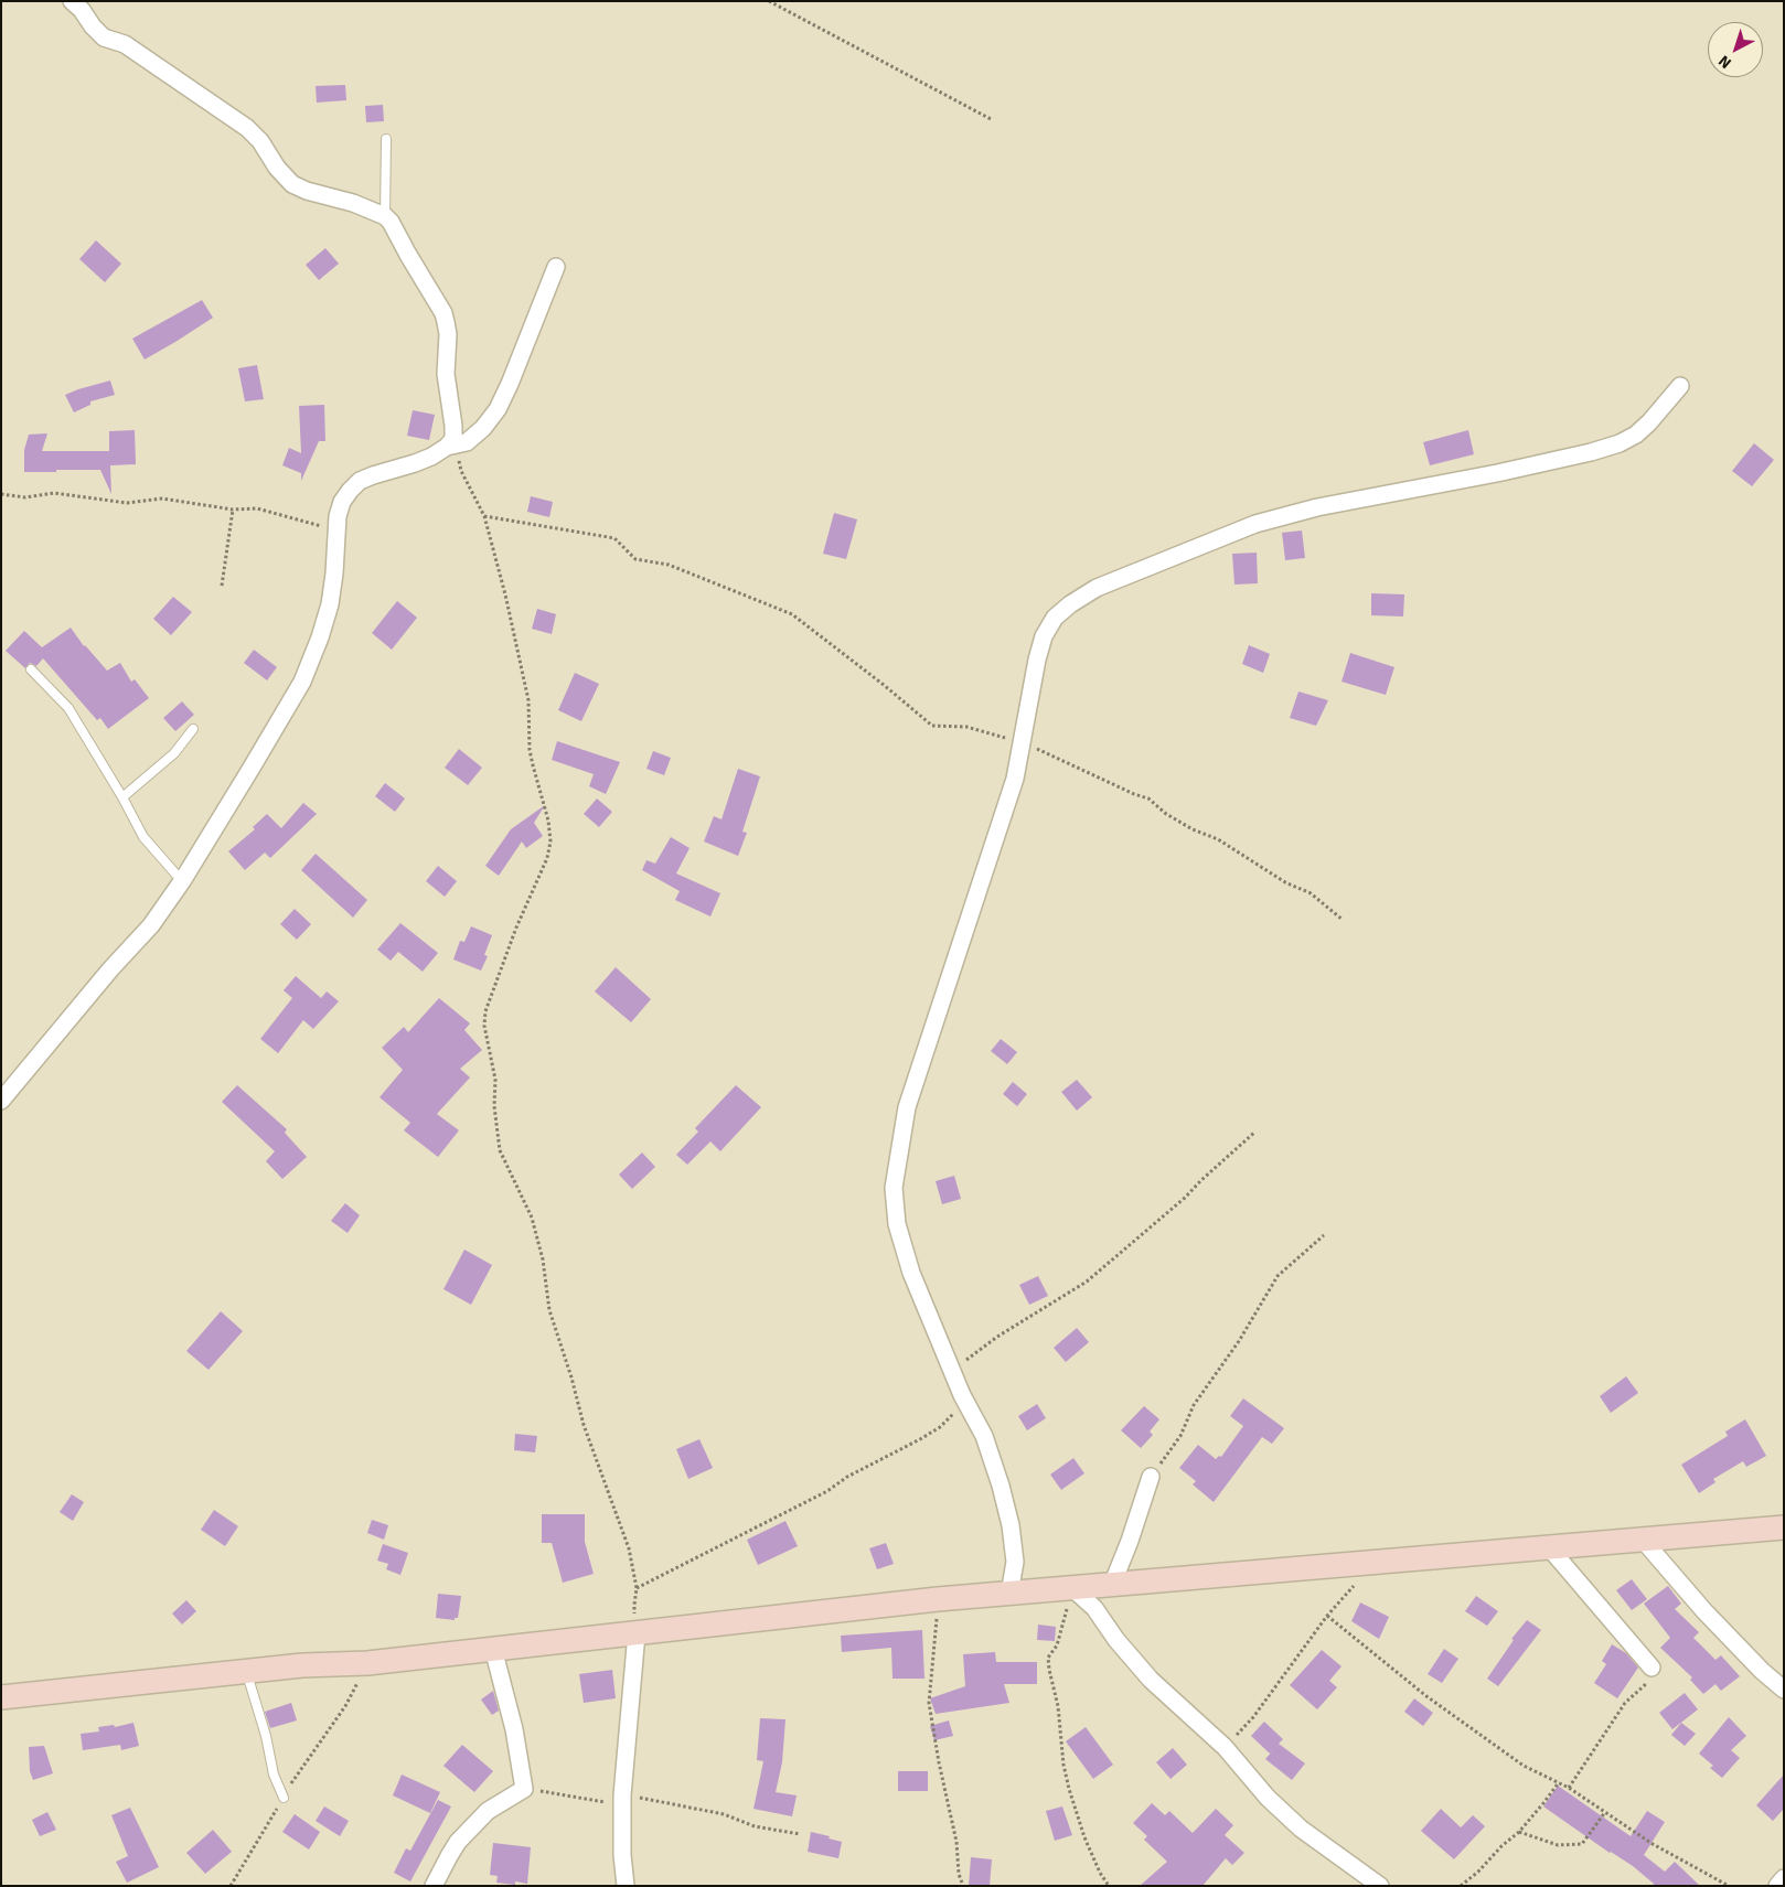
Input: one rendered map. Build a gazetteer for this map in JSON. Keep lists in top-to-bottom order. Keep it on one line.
{"north":"bottom left"}
